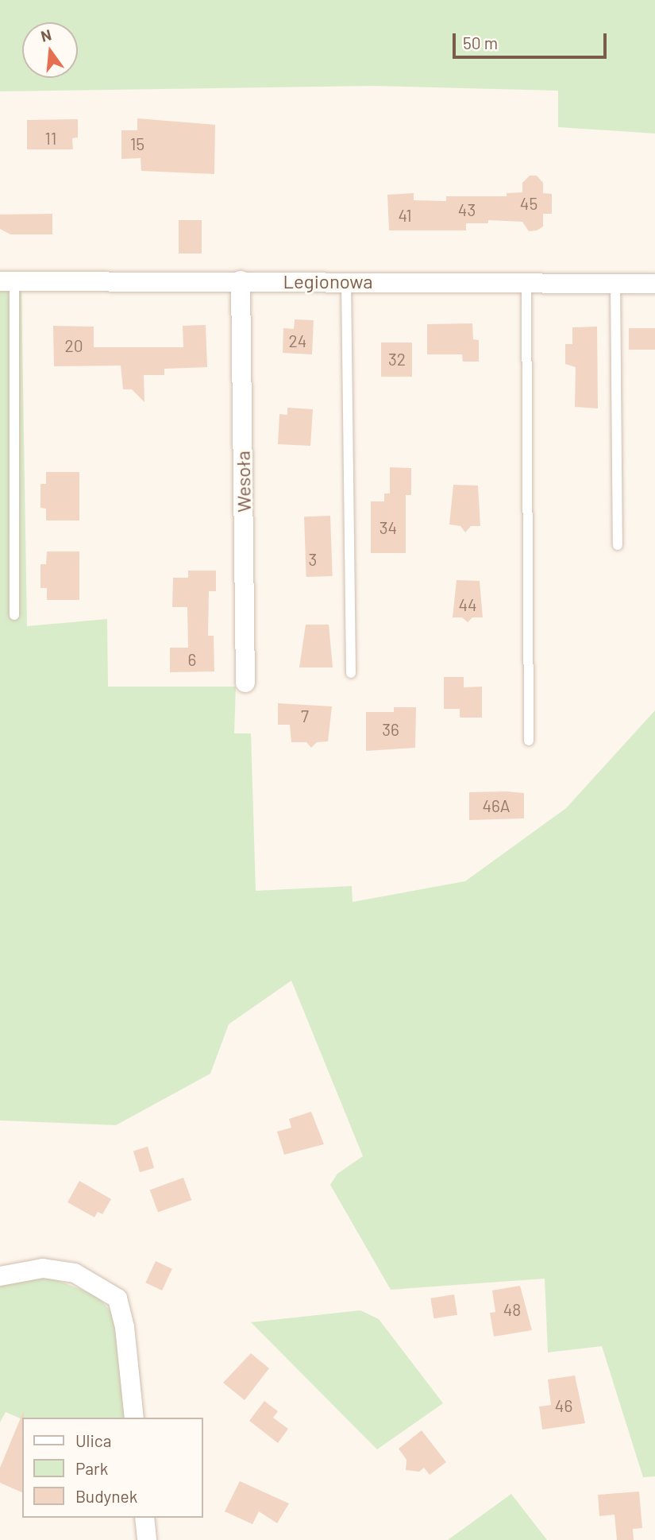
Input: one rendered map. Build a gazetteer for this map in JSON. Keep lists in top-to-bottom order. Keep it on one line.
{"streets":{"street":["Legionowa","Wesoła"]},"crossings":[["Legionowa","Wesoła"]],"house_numbers":["11","15","45","43","41","24","20","32","34","3","44","6","7","36","46A","48","46"],"legend":["Ulica","Park","Budynek"],"scale_bar":"50 m","north":"top"}
